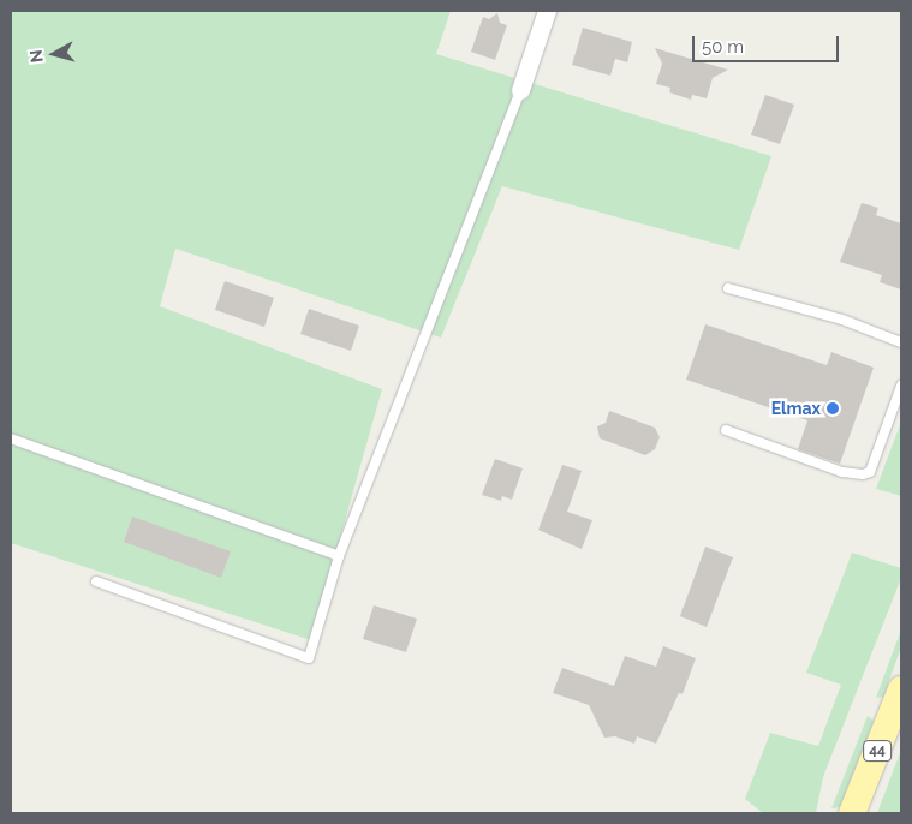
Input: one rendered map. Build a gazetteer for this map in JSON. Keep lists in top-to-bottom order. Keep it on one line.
{"streets":{"main road":["44"]},"places":["Elmax"],"scale_bar":"50 m","north":"left"}
